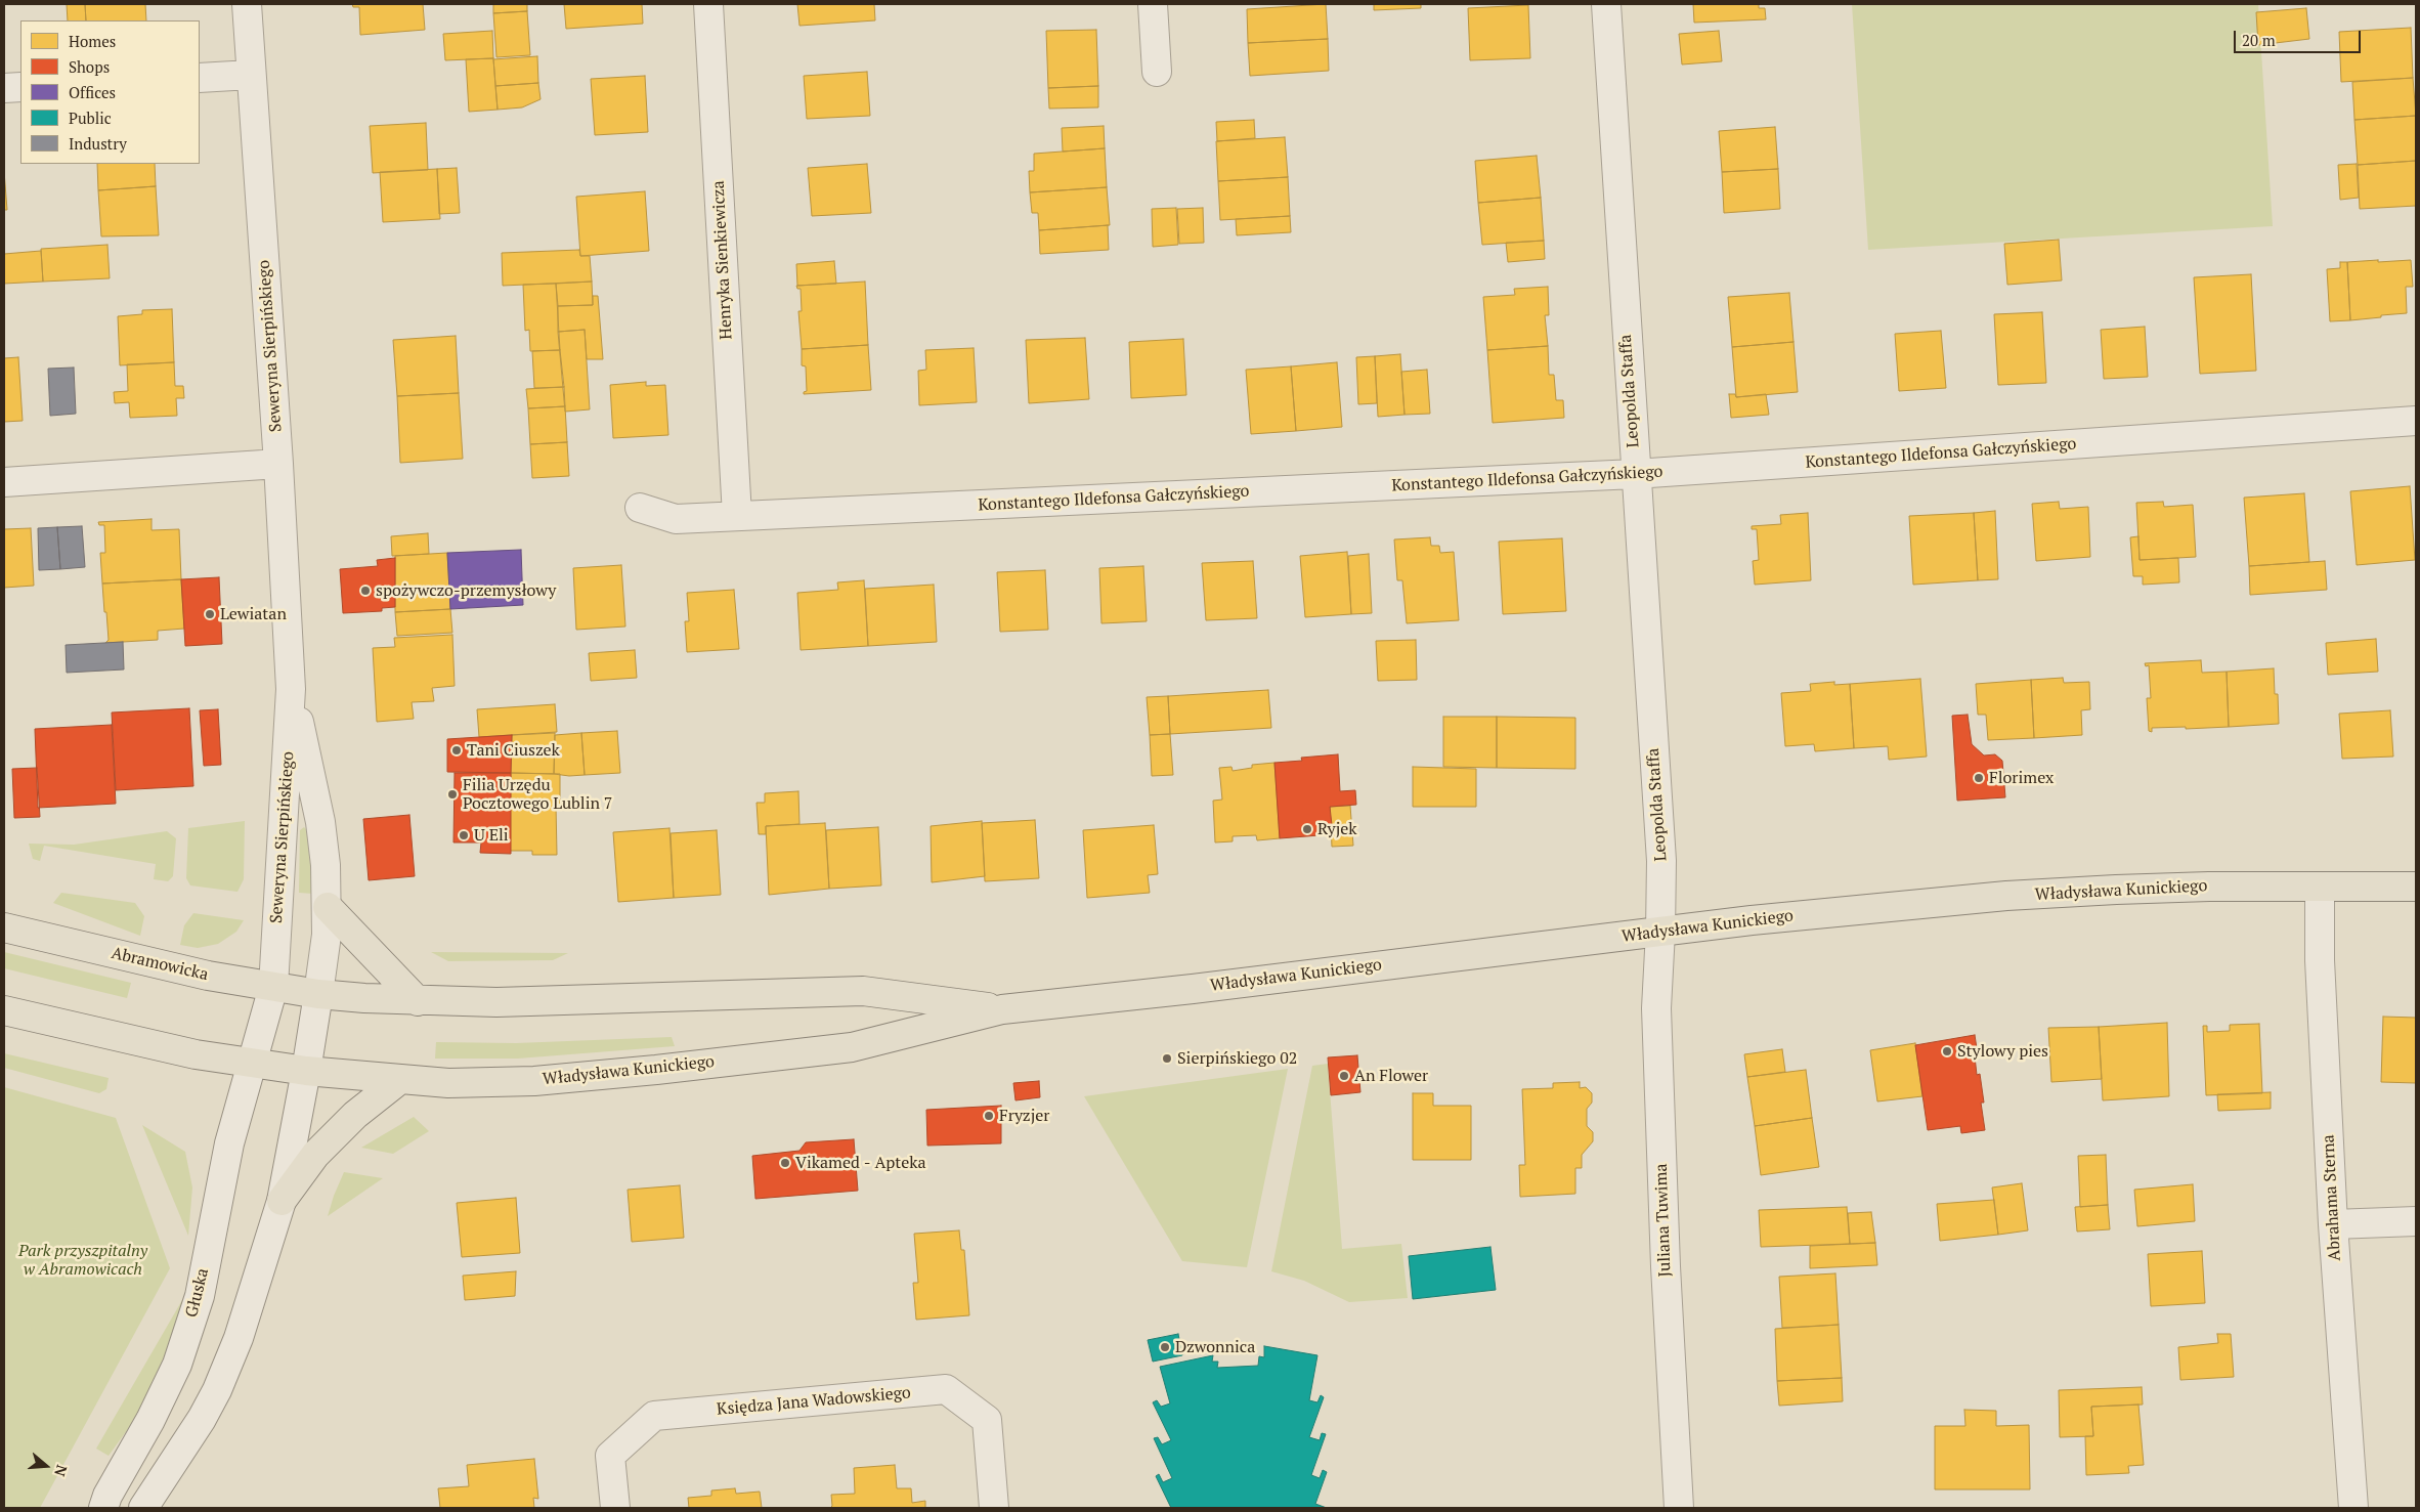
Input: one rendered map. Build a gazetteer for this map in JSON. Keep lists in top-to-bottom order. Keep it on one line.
{"streets":{"main road":["Władysława Kunickiego","Abramowicka"],"street":["Henryka Sienkiewicza","Seweryna Sierpińskiego","Leopolda Staffa","Konstantego Ildefonsa Gałczyńskiego","Abrahama Sterna","Juliana Tuwima","Głuska","Księdza Jana Wadowskiego"]},"crossings":[["Henryka Sienkiewicza","Konstantego Ildefonsa Gałczyńskiego"],["Seweryna Sierpińskiego","Władysława Kunickiego"],["Seweryna Sierpińskiego","Abramowicka"],["Seweryna Sierpińskiego","Głuska"],["Leopolda Staffa","Konstantego Ildefonsa Gałczyńskiego"],["Leopolda Staffa","Władysława Kunickiego"],["Leopolda Staffa","Juliana Tuwima"],["Władysława Kunickiego","Abramowicka"],["Władysława Kunickiego","Abrahama Sterna"],["Władysława Kunickiego","Juliana Tuwima"],["Władysława Kunickiego","Głuska"]],"parks":["Park przyszpitalny w Abramowicach"],"places":["spożywczo-przemysłowy","Lewiatan","Tani Ciuszek","Florimex","Filia Urzędu Pocztowego Lublin 7","Ryjek","U Eli","Stylowy pies","Sierpińskiego 02","An Flower","Fryzjer","Vikamed - Apteka","Dzwonnica"],"legend":["Homes","Shops","Offices","Public","Industry"],"scale_bar":"20 m","north":"right"}
